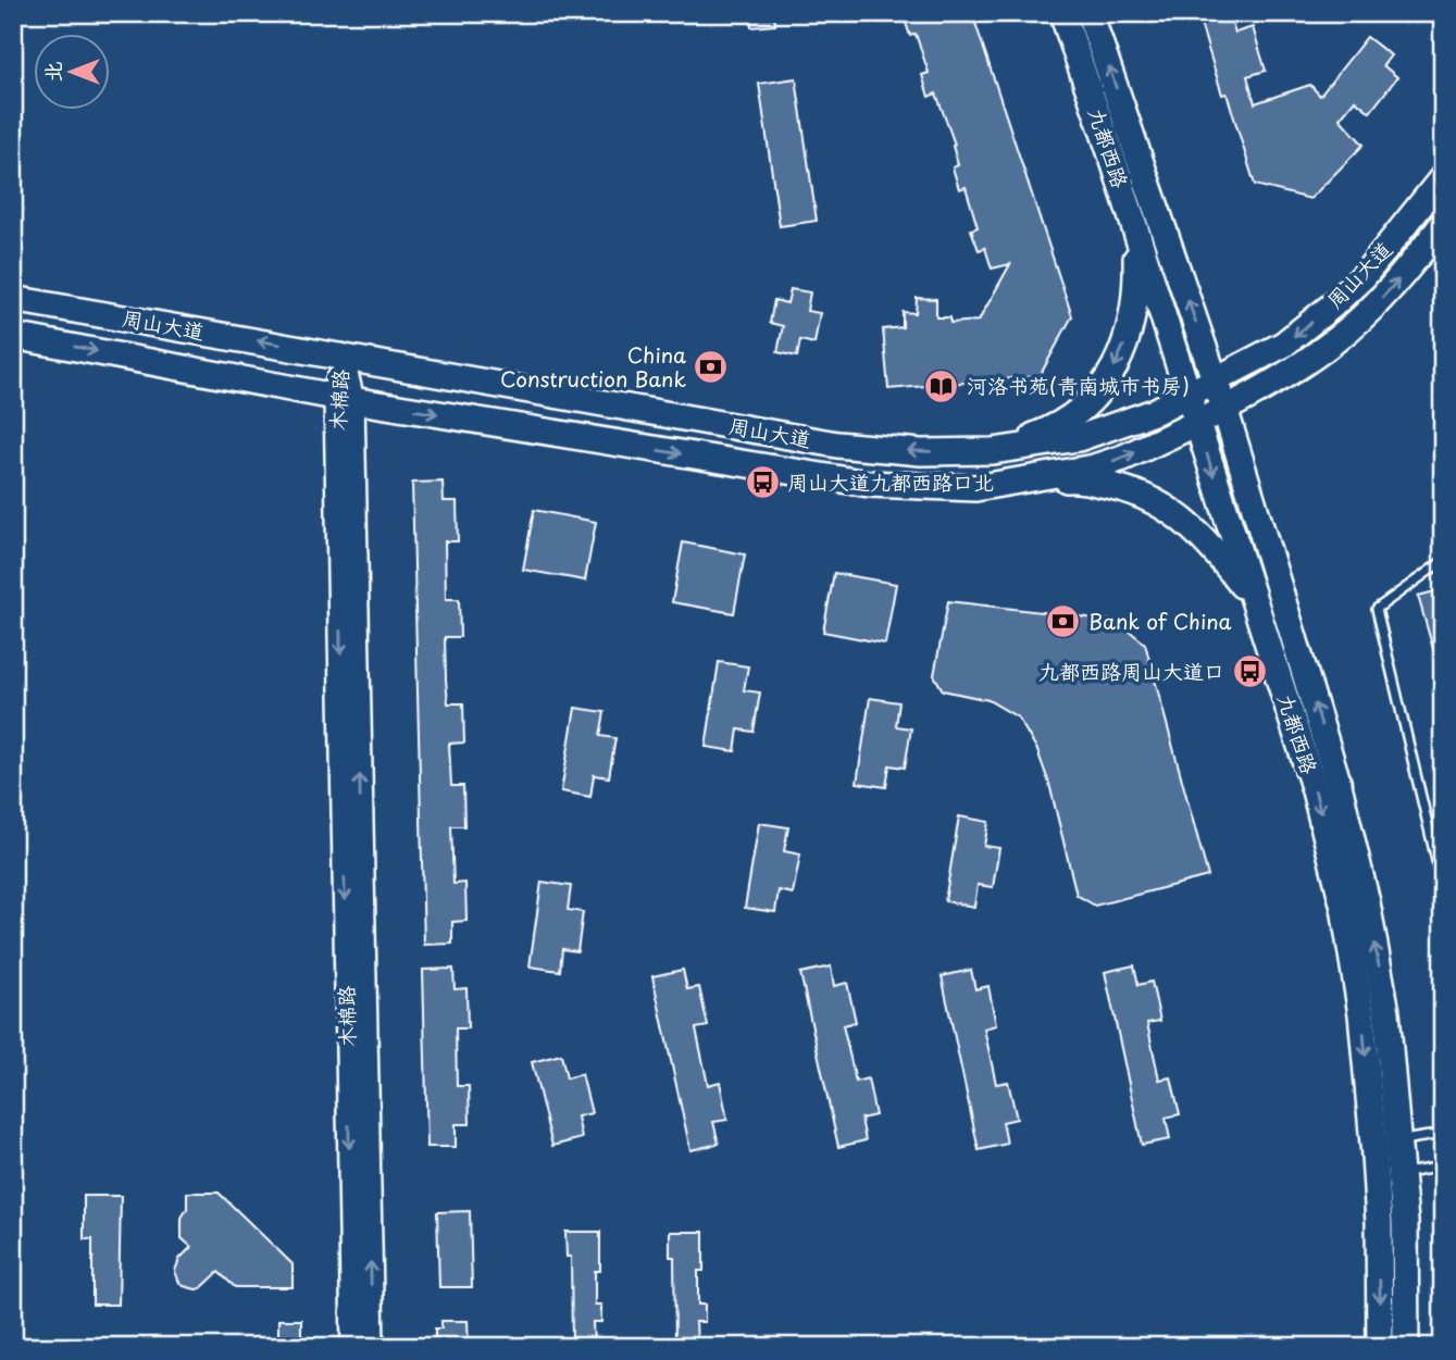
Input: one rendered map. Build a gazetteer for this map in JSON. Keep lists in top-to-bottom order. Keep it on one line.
{"streets":{"main road":["九都西路","周山大道","木棉路"]},"crossings":[["九都西路","周山大道"],["周山大道","木棉路"]],"places":{"bank":["China Construction Bank","Bank of China"],"library":["河洛书苑(青南城市书房)"],"bus stop":["周山大道九都西路口北","九都西路周山大道口"]},"north":"left"}
